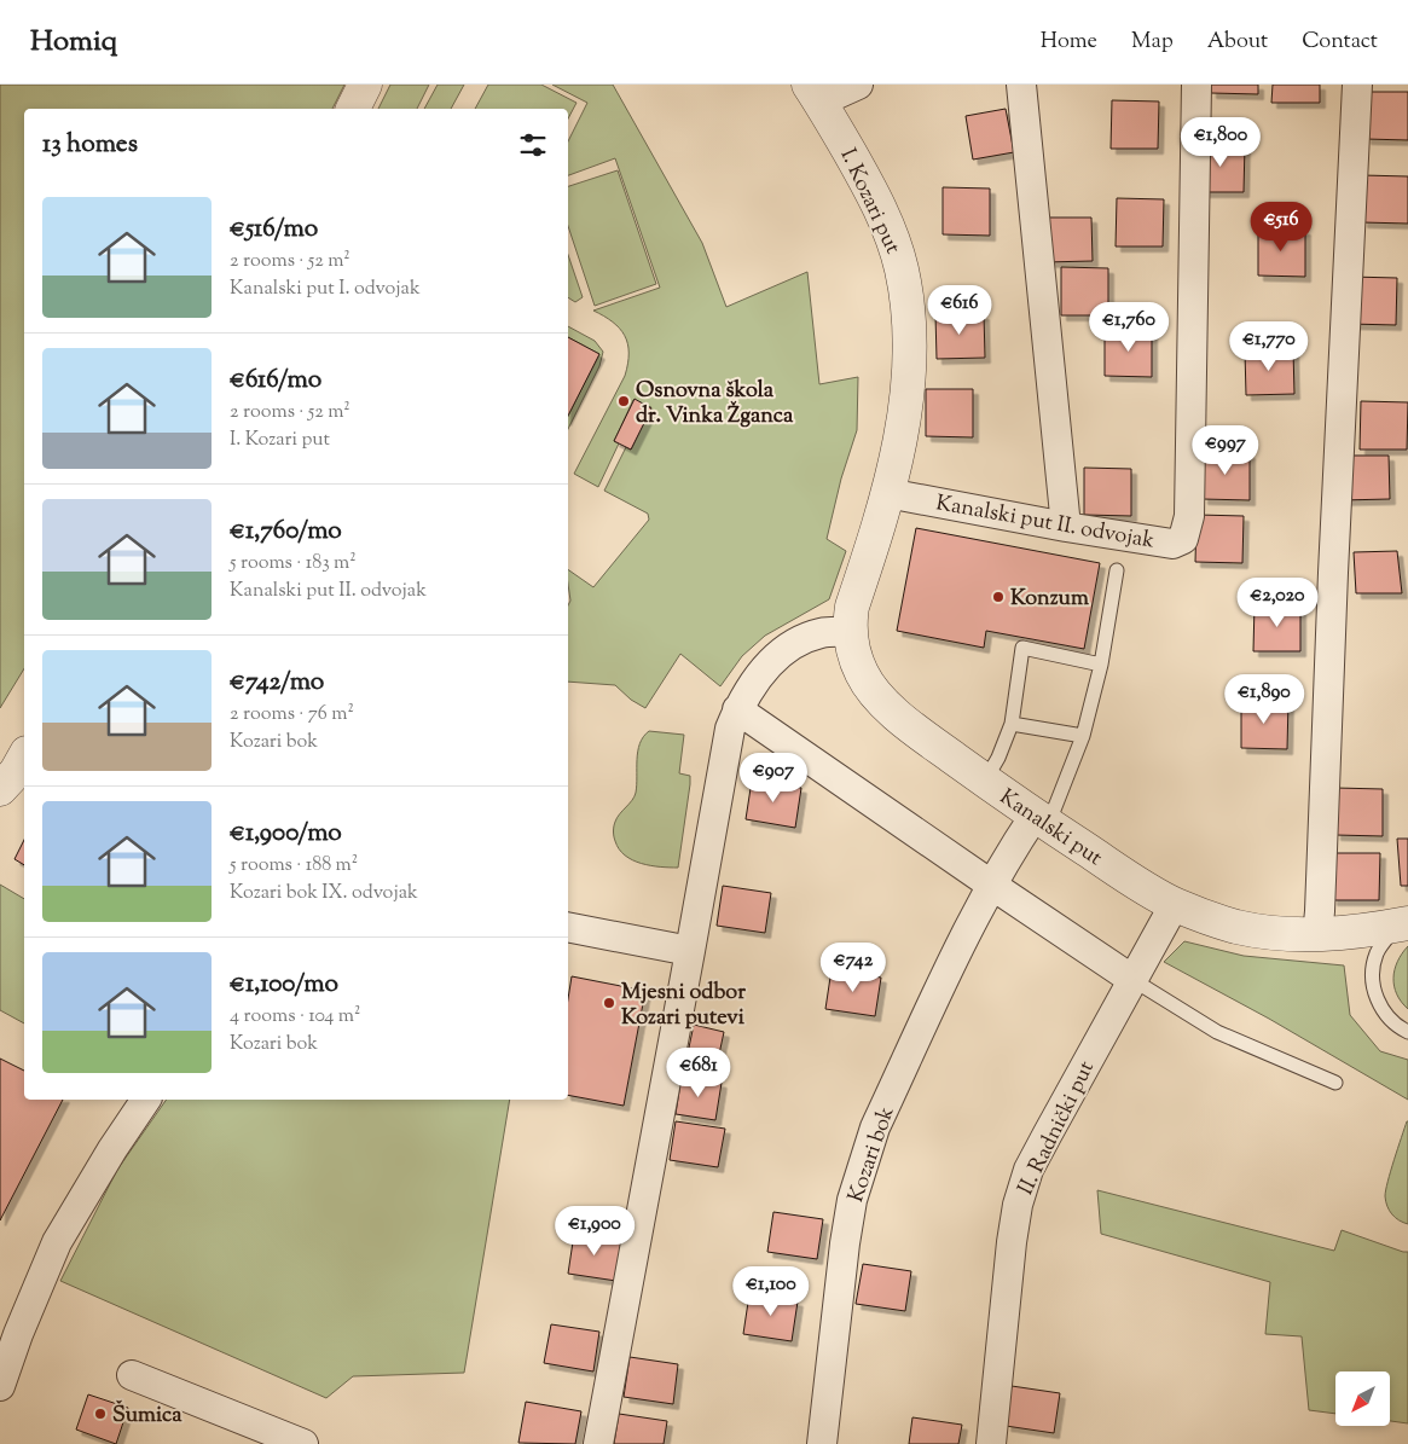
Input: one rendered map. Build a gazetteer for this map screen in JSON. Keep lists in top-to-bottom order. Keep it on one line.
{"streets":{"street":["I. Kozari put","Kanalski put II. odvojak","Kanalski put","II. Radnički put","Kozari bok"]},"crossings":[["I. Kozari put","Kanalski put II. odvojak"],["I. Kozari put","Kanalski put"],["Kanalski put","II. Radnički put"],["Kanalski put","Kozari bok"]],"places":["Osnovna škola dr. Vinka Žganca","Konzum","Mjesni odbor Kozari putevi","Šumica"],"north":"bottom left","page":{"header":"Homiq","nav":["Home","Map","About","Contact"],"heading":"13 homes","price":["€1,800","€516","€616","€1,760","€1,770","€997","€2,020","€1,890","€907","€742","€681","€1,900","€1,100"],"list":[{"name":"€516/mo","note":"2 rooms · 52 m² · Kanalski put I. odvojak"},{"name":"€616/mo","note":"2 rooms · 52 m² · I. Kozari put"},{"name":"€1,760/mo","note":"5 rooms · 183 m² · Kanalski put II. odvojak"},{"name":"€742/mo","note":"2 rooms · 76 m² · Kozari bok"},{"name":"€1,900/mo","note":"5 rooms · 188 m² · Kozari bok IX. odvojak"},{"name":"€1,100/mo","note":"4 rooms · 104 m² · Kozari bok"}]}}
